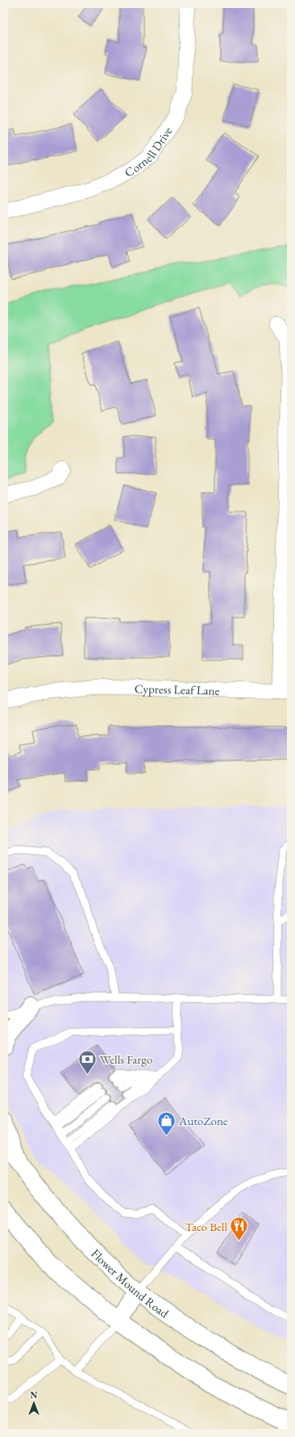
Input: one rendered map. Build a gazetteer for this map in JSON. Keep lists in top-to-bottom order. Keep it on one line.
{"streets":{"main road":["Flower Mound Road"],"street":["Cornell Drive","Cypress Leaf Lane"]},"places":{"bank":["Wells Fargo"],"shop":["AutoZone"],"restaurant":["Taco Bell"]},"north":"top"}
